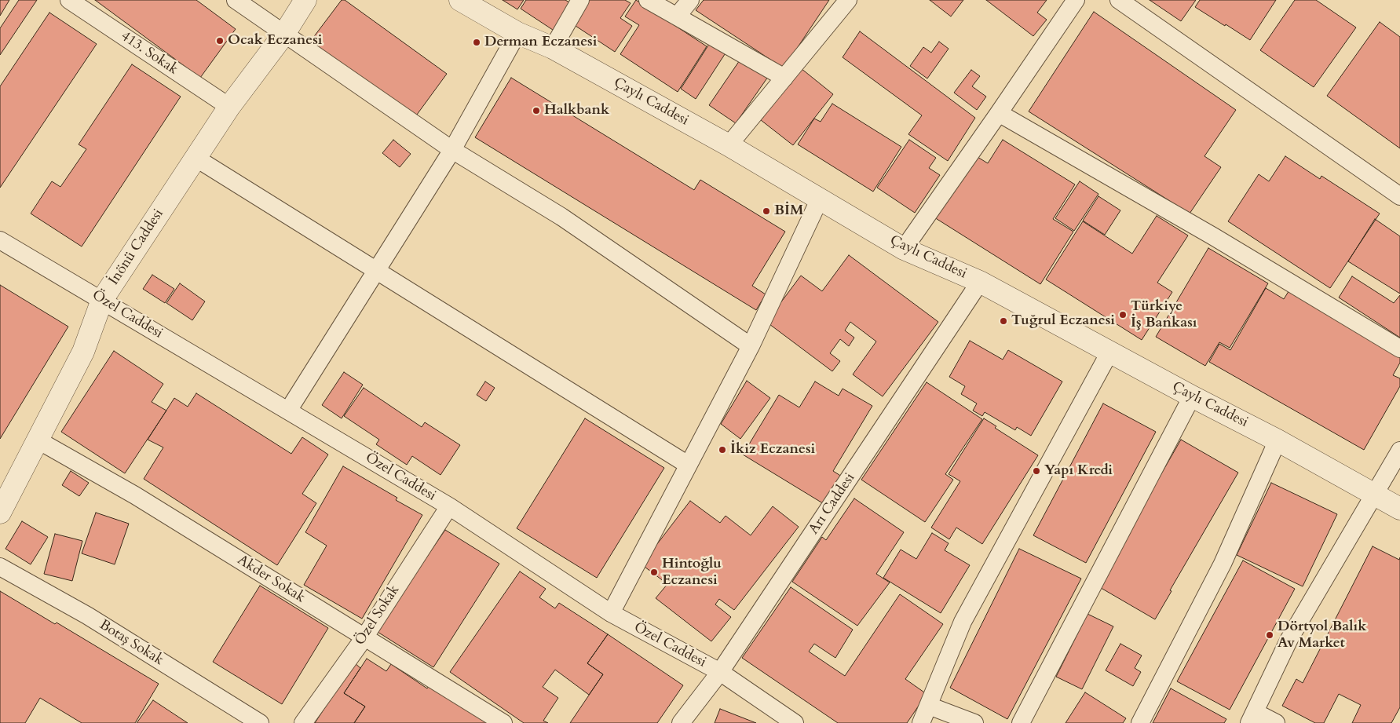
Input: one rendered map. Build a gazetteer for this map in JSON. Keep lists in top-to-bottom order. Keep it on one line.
{"streets":{"street":["413. Sokak","Çaylı Caddesi","İnönü Caddesi","Özel Caddesi","Arı Caddesi","Akder Sokak","Özel Sokak","Botaş Sokak"]},"crossings":[["413. Sokak","İnönü Caddesi"],["Çaylı Caddesi","Arı Caddesi"],["İnönü Caddesi","Özel Caddesi"],["İnönü Caddesi","Akder Sokak"],["Özel Caddesi","Arı Caddesi"],["Özel Caddesi","Özel Sokak"],["Akder Sokak","Özel Sokak"]],"places":["Ocak Eczanesi","Derman Eczanesi","Halkbank","BİM","Türkiye İş Bankası","Tuğrul Eczanesi","İkiz Eczanesi","Yapı Kredi","Hintoğlu Eczanesi","Dörtyol Balık Av Market"]}
